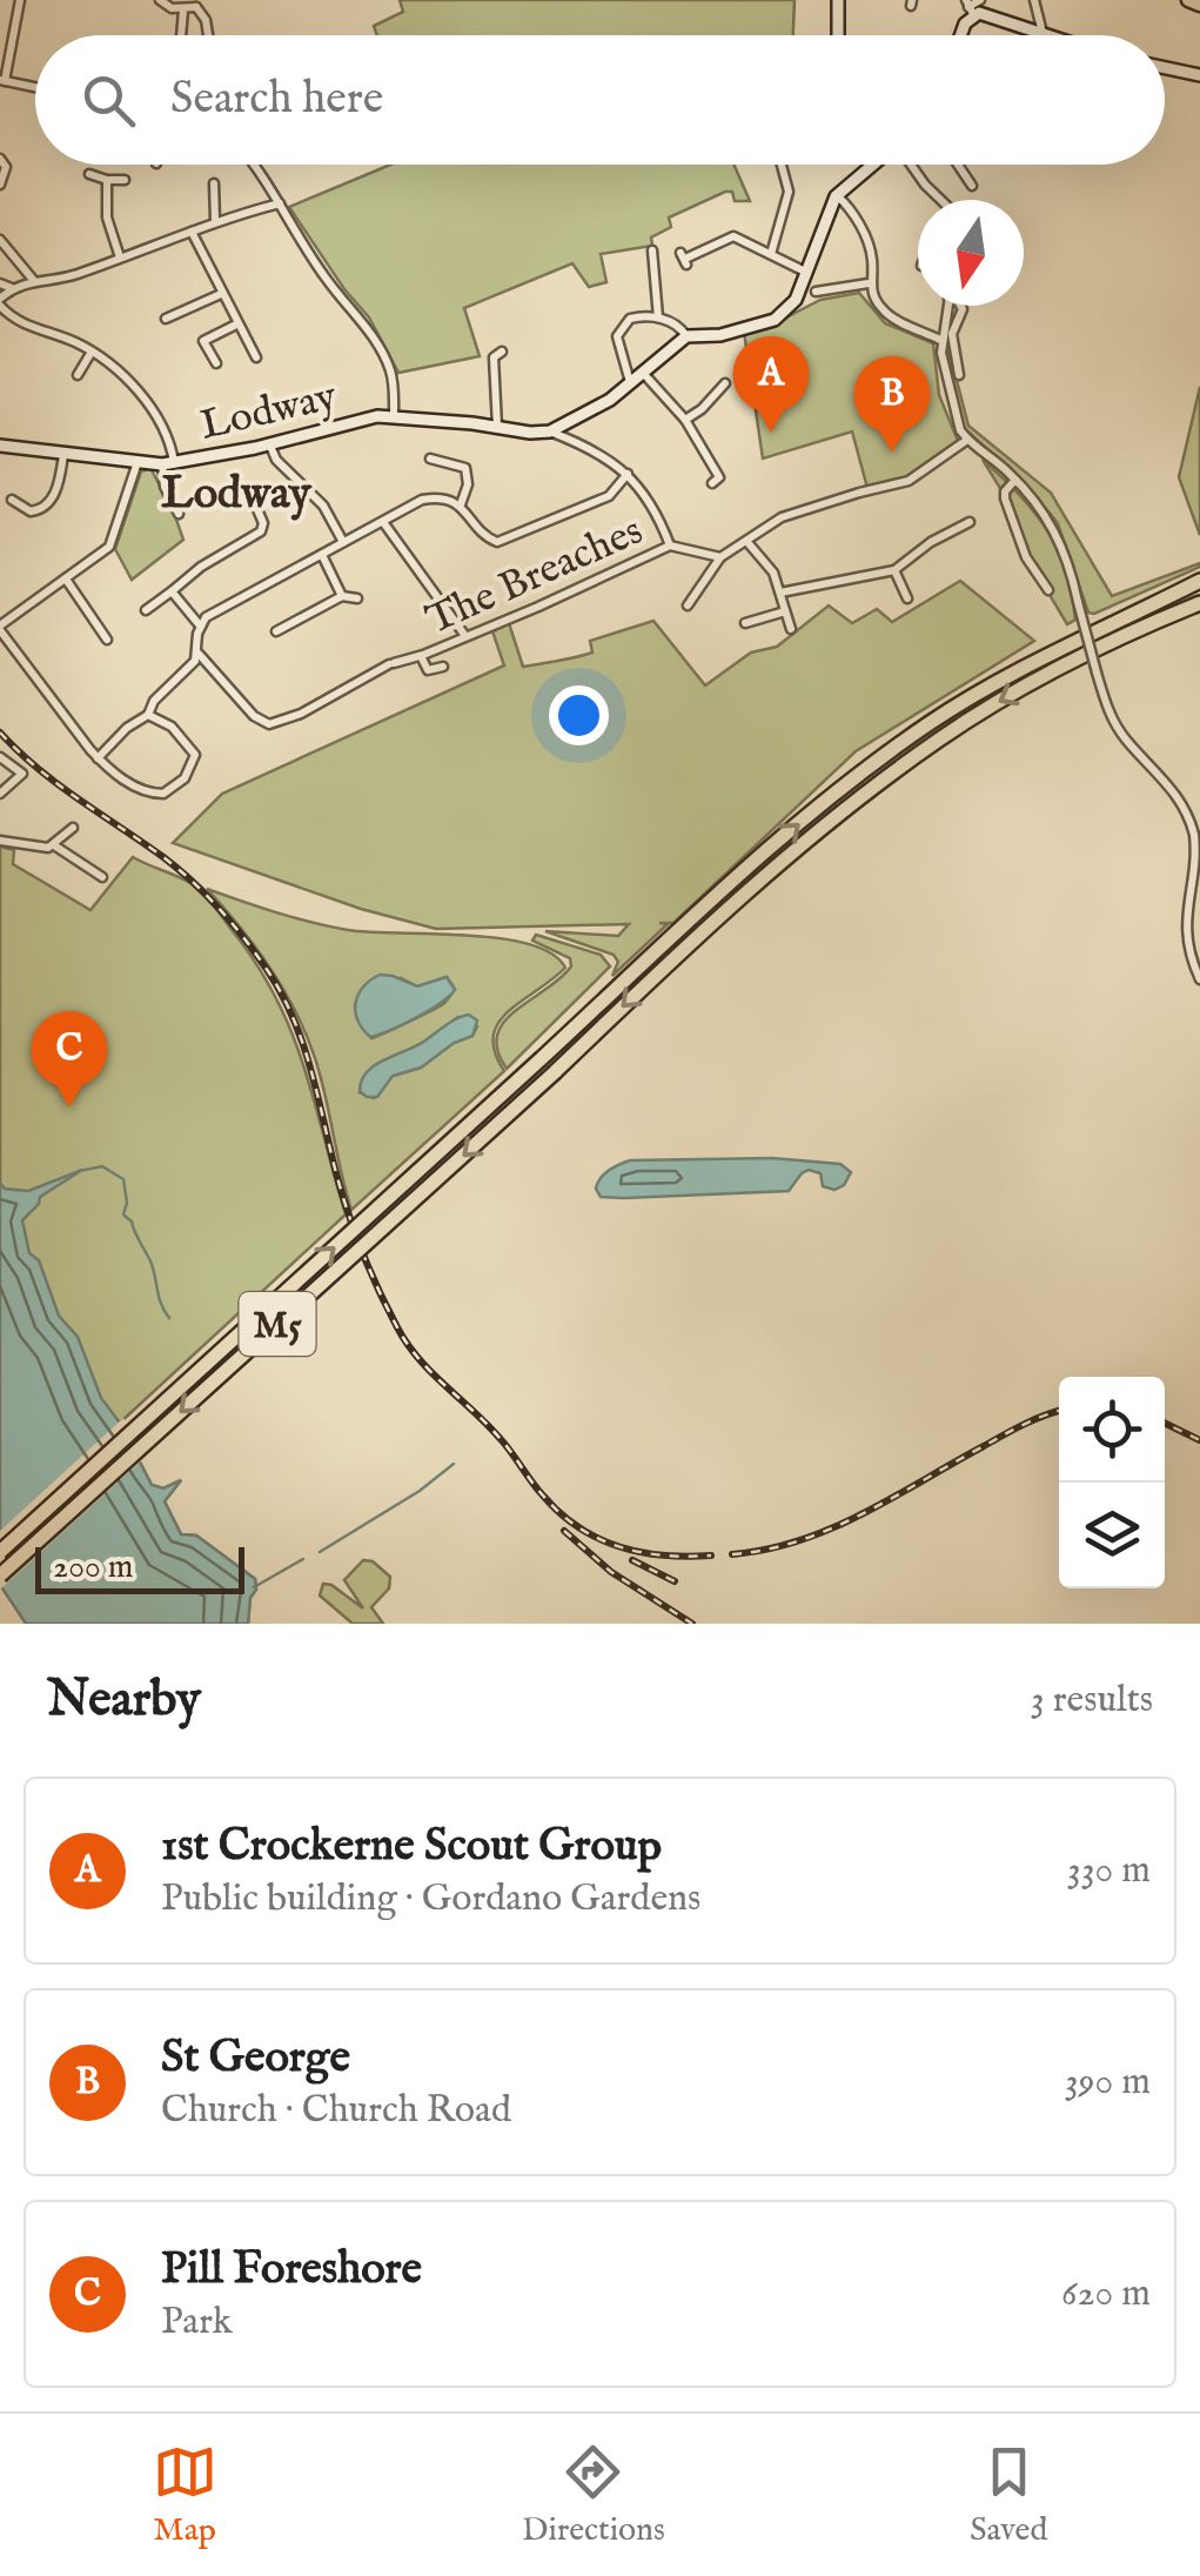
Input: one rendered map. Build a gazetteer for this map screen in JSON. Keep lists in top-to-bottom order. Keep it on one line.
{"streets":{"highway":["M5"],"street":["Lodway","The Breaches"]},"districts":["Lodway"],"scale_bar":"200 m","north":"bottom","page":{"search":"Search here","pins":["A","B","C"],"scale":"200 m","heading":["Nearby","3 results"],"list":[{"mark":"A","name":"1st Crockerne Scout Group","note":"Public building · Gordano Gardens","value":"330 m"},{"mark":"B","name":"St George","note":"Church · Church Road","value":"390 m"},{"mark":"C","name":"Pill Foreshore","note":"Park","value":"620 m"}],"nav":["Map","Directions","Saved"]}}
